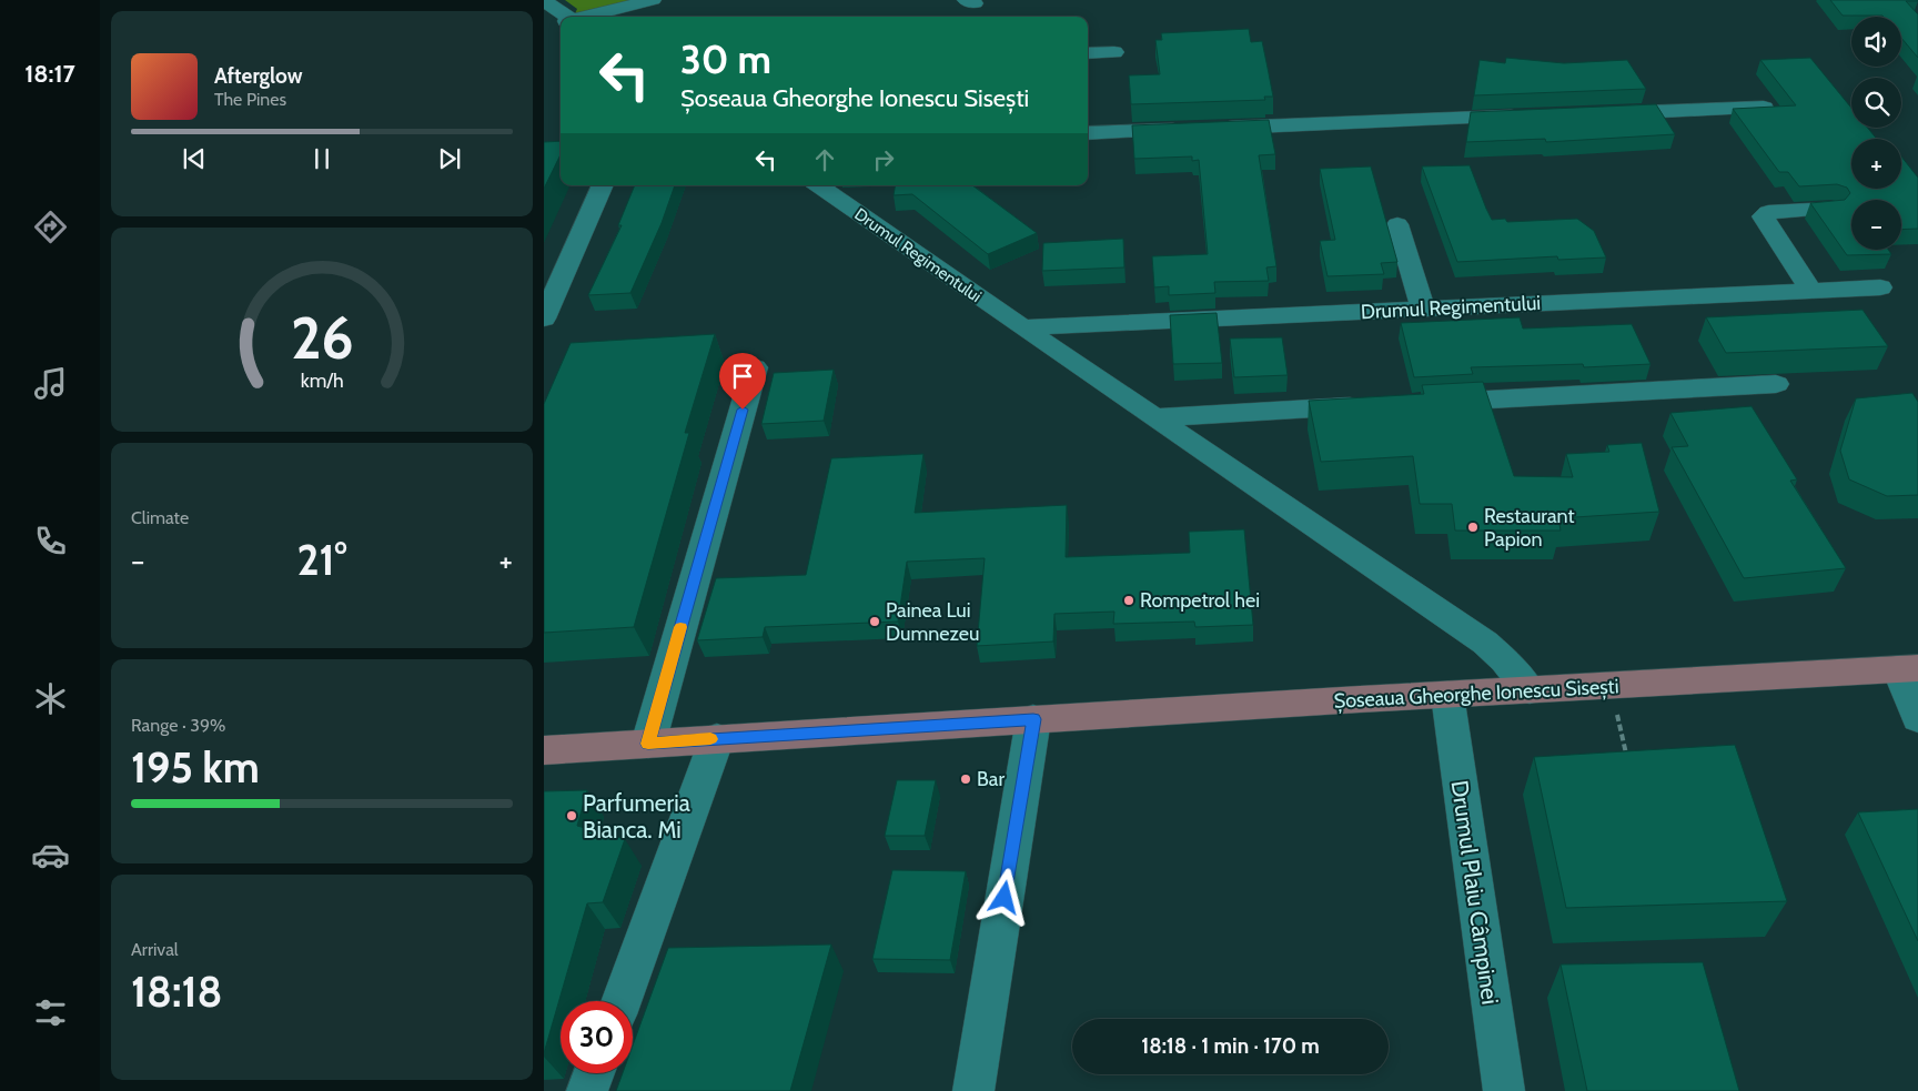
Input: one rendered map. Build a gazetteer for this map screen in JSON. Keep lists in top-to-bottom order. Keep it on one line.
{"streets":{"main road":["Șoseaua Gheorghe Ionescu Sisești"],"street":["Drumul Regimentului","Drumul Plaiu Câmpinei"]},"crossings":[["Drumul Regimentului","Șoseaua Gheorghe Ionescu Sisești"],["Șoseaua Gheorghe Ionescu Sisești","Drumul Plaiu Câmpinei"]],"places":["Restaurant Papion","Rompetrol hei","Painea Lui Dumnezeu","Bar","Parfumeria Bianca. Mi"],"page":{"tabs":"18:17","map_buttons":["+","−"],"turn":["30 m","Șoseaua Gheorghe Ionescu Sisești"],"song":["Afterglow","The Pines"],"tile":["Climate",["Range · 39%","195 km"],["Arrival","18:18"]],"heat":["−","21°","+"],"limit":"30","trip":"18:18 · 1 min · 170 m","gauge":["26","km/h"]}}
